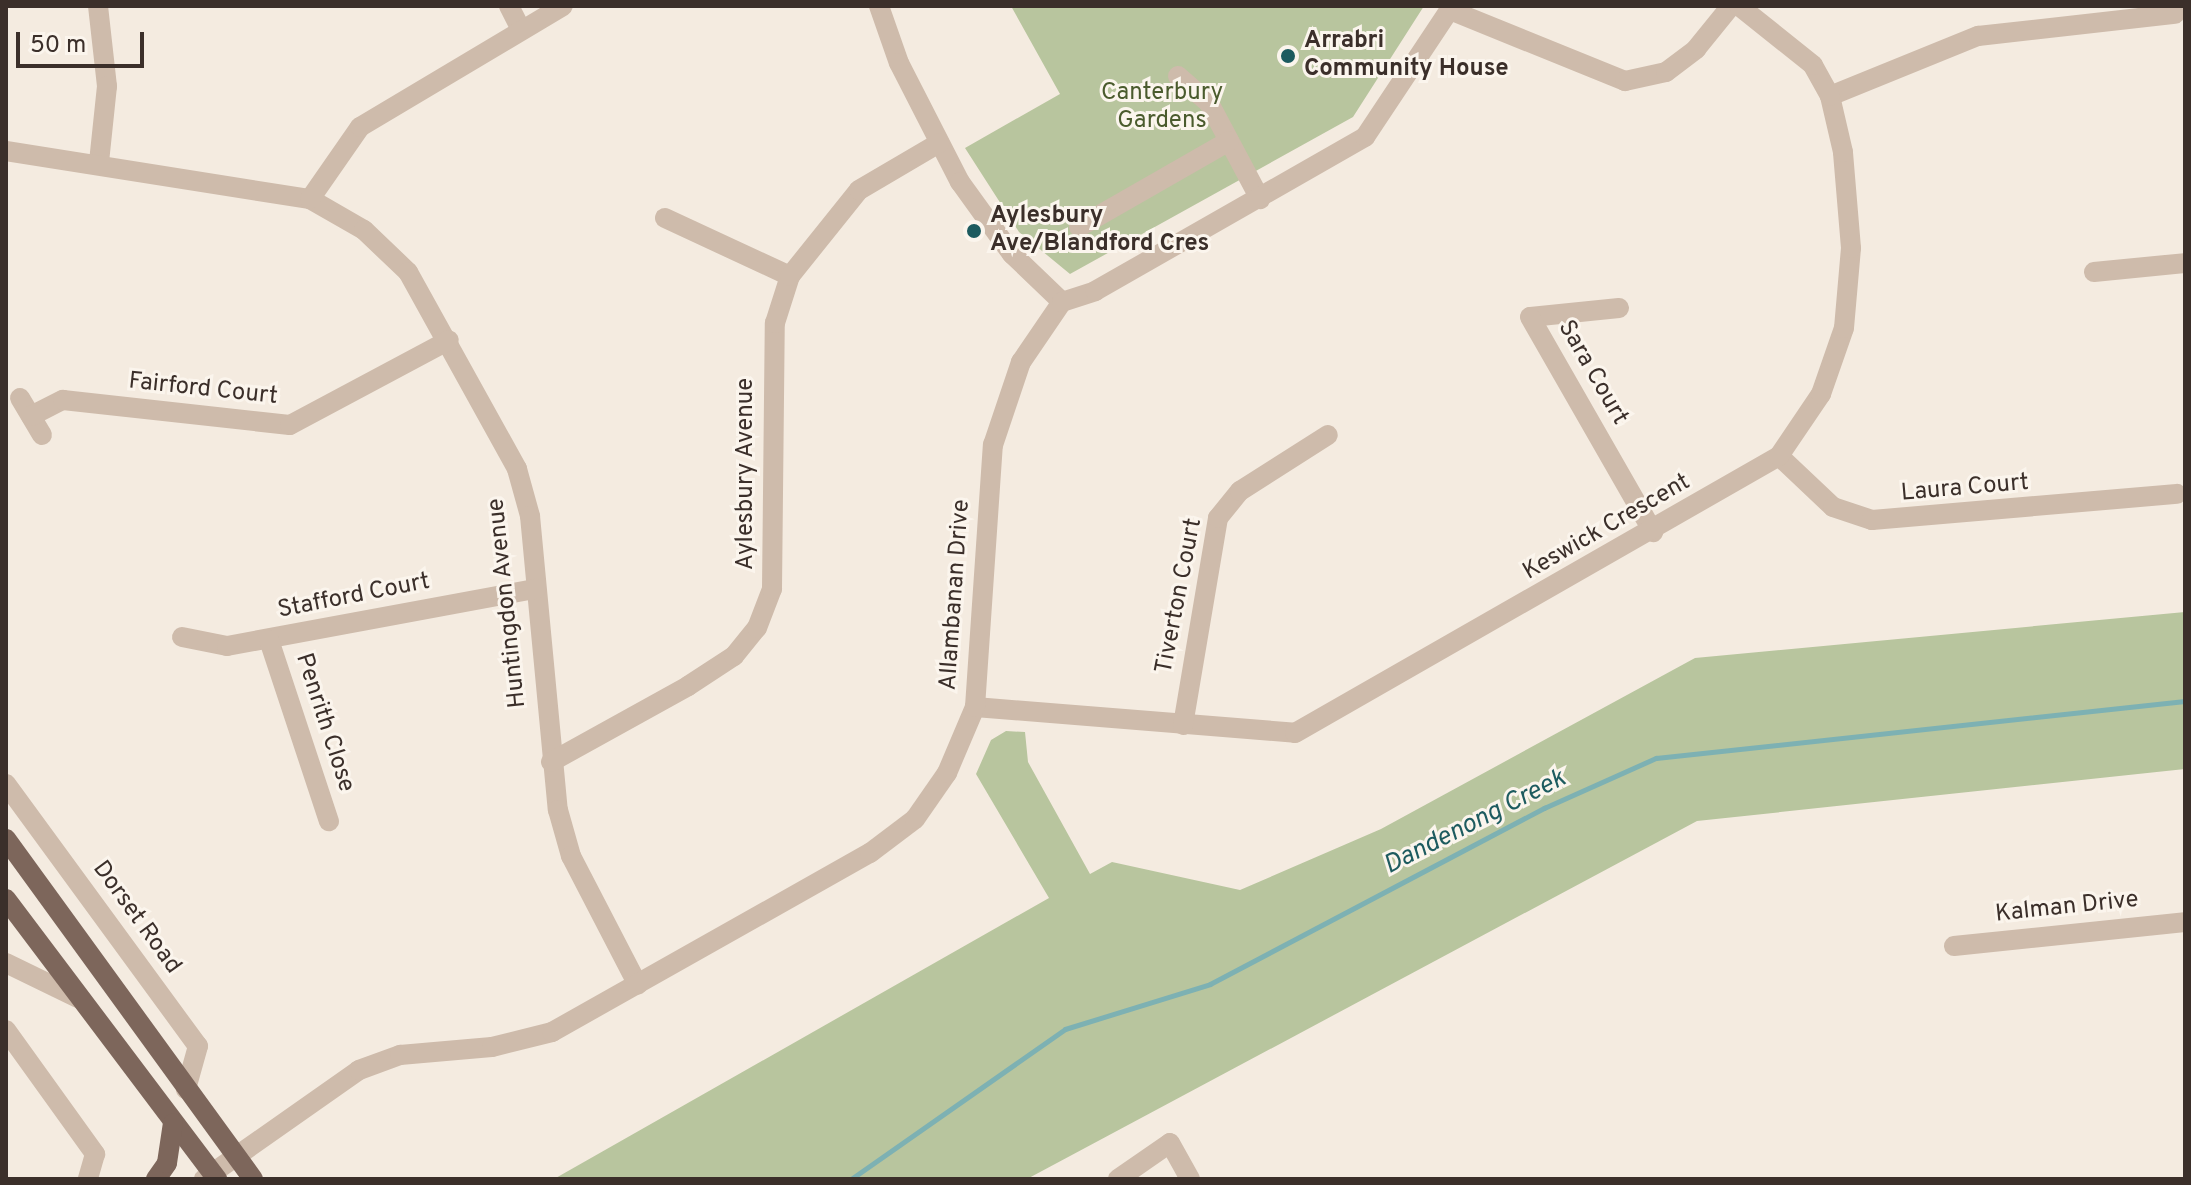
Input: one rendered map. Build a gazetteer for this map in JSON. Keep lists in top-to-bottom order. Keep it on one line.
{"streets":{"street":["Sara Court","Fairford Court","Aylesbury Avenue","Laura Court","Keswick Crescent","Allambanan Drive","Tiverton Court","Stafford Court","Huntingdon Avenue","Penrith Close","Kalman Drive","Dorset Road"]},"crossings":[["Sara Court","Keswick Crescent"],["Fairford Court","Huntingdon Avenue"],["Aylesbury Avenue","Huntingdon Avenue"],["Laura Court","Keswick Crescent"],["Keswick Crescent","Allambanan Drive"],["Keswick Crescent","Tiverton Court"],["Allambanan Drive","Huntingdon Avenue"],["Stafford Court","Huntingdon Avenue"],["Stafford Court","Penrith Close"]],"water":["Dandenong Creek"],"parks":["Canterbury Gardens"],"places":["Arrabri Community House","Aylesbury Ave/Blandford Cres"],"scale_bar":"50 m"}
